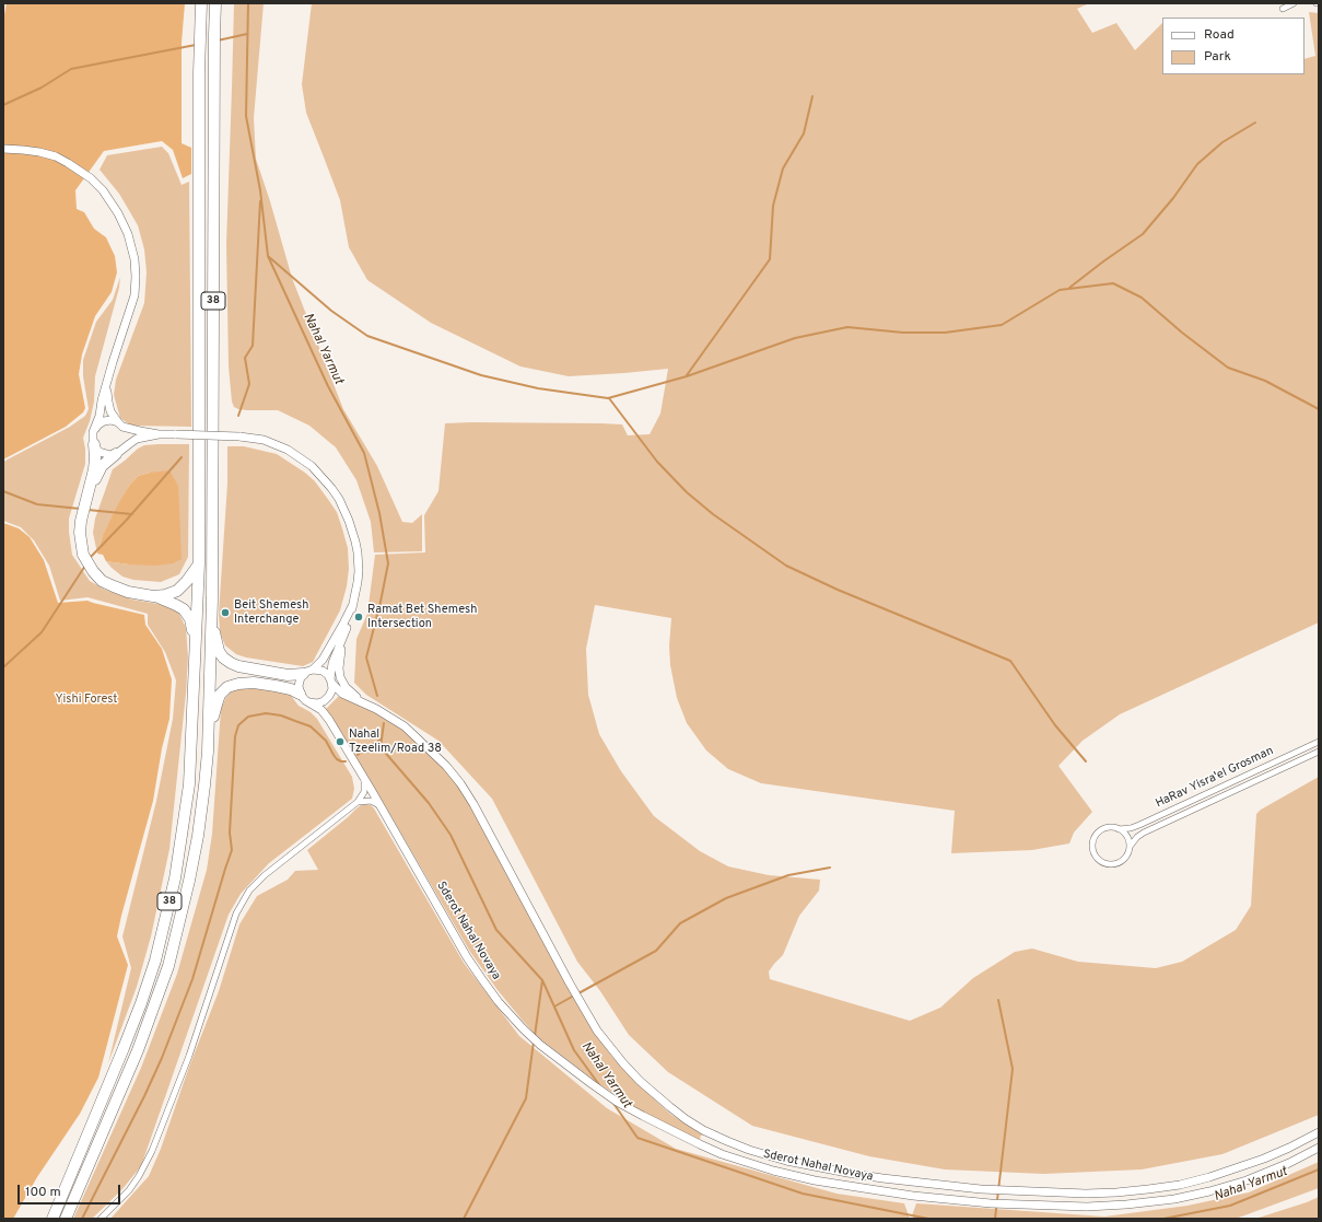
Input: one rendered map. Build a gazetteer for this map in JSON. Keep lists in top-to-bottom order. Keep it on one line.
{"streets":{"highway":["38"],"main road":["Sderot Nahal Novaya"],"street":["HaRav Yisra'el Grosman"]},"water":["Nahal Yarmut"],"parks":["Yishi Forest"],"places":["Beit Shemesh Interchange","Ramat Bet Shemesh Intersection","Nahal Tzeelim/Road 38"],"legend":["Road","Park"],"scale_bar":"100 m"}
